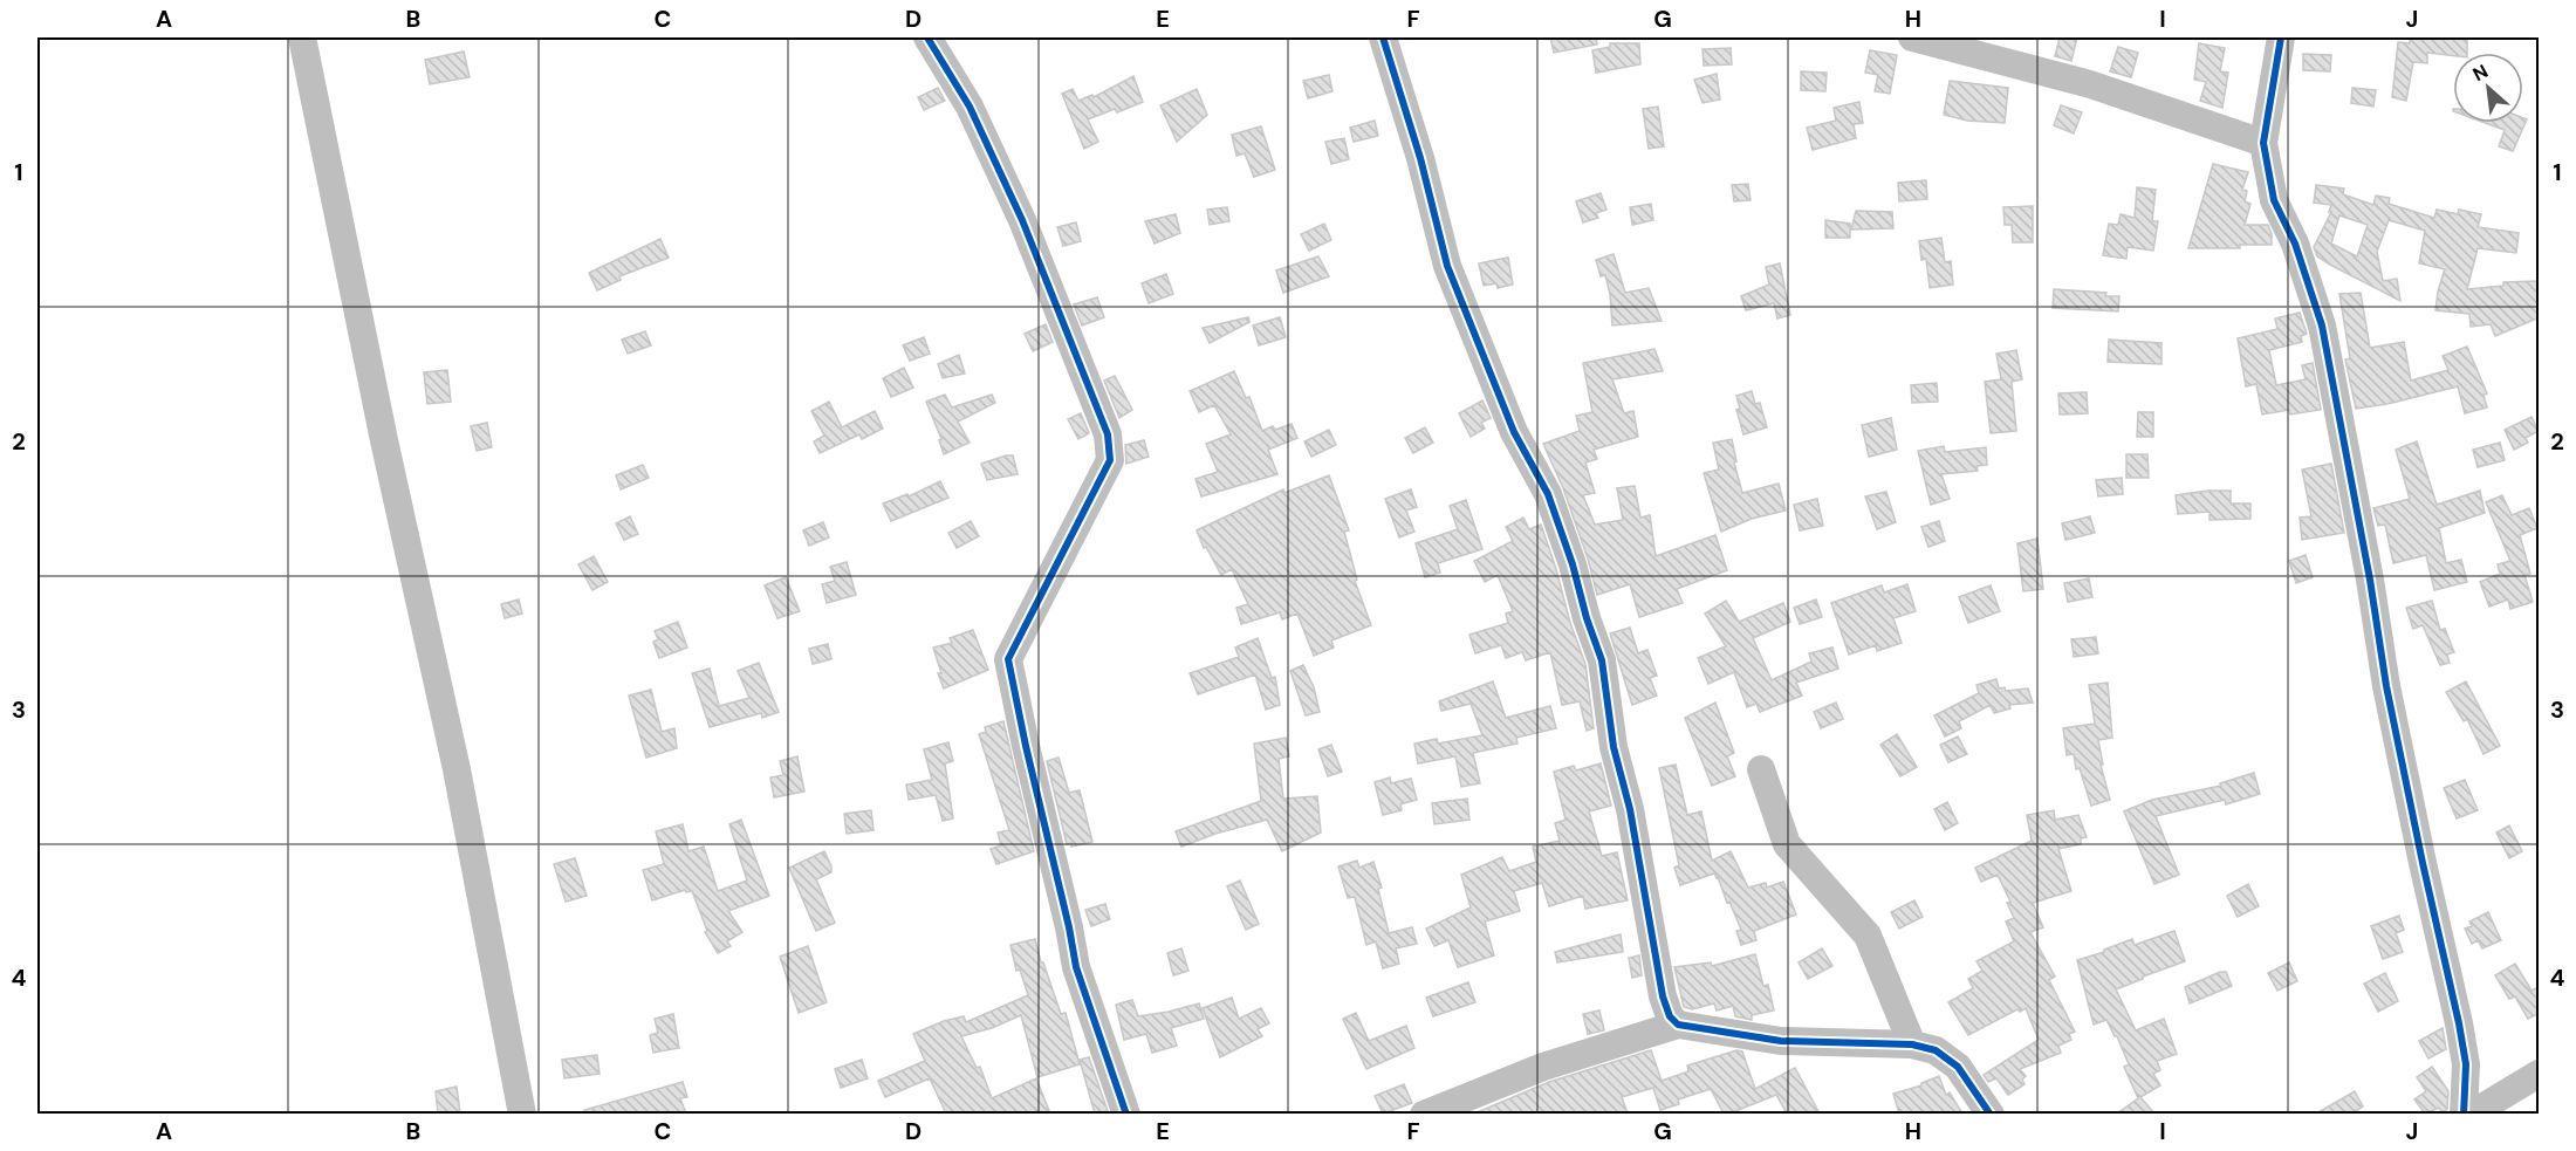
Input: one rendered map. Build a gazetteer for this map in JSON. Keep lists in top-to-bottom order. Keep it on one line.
{"north":"top left","grid":{"columns":["A","B","C","D","E","F","G","H","I","J"],"rows":["1","2","3","4"]}}
